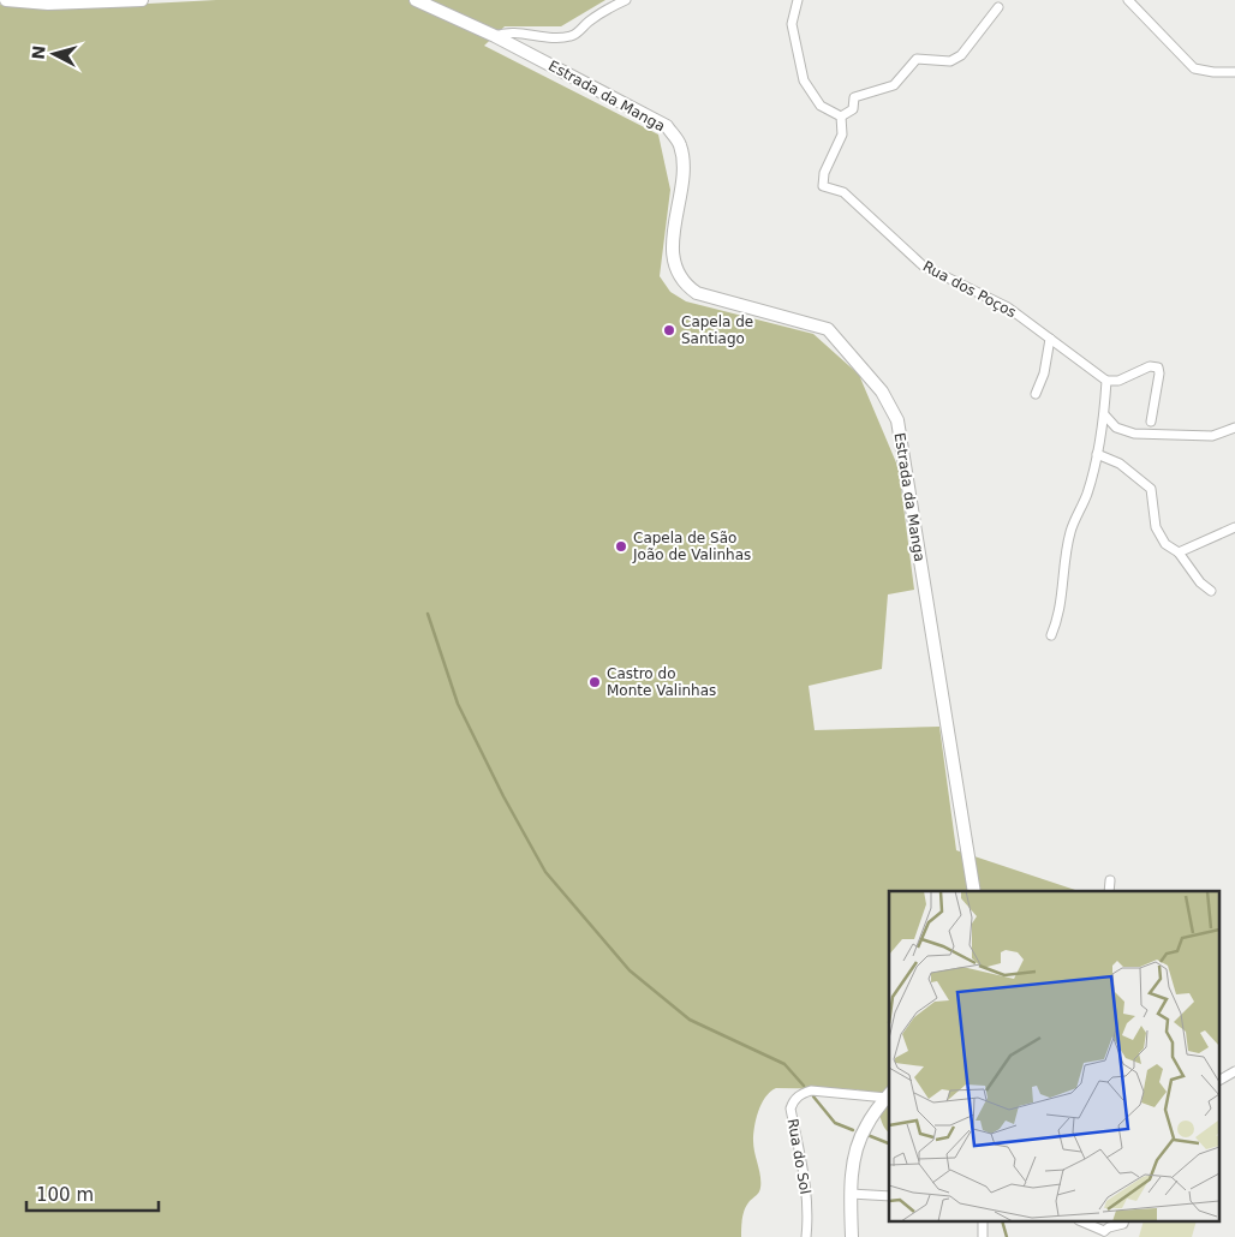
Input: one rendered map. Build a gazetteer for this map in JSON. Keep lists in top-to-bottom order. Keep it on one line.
{"streets":{"street":["Estrada da Manga","Rua dos Poços","Rua do Sol"]},"places":["Capela de Santiago","Capela de São João de Valinhas","Castro do Monte Valinhas"],"scale_bar":"100 m","north":"left"}
